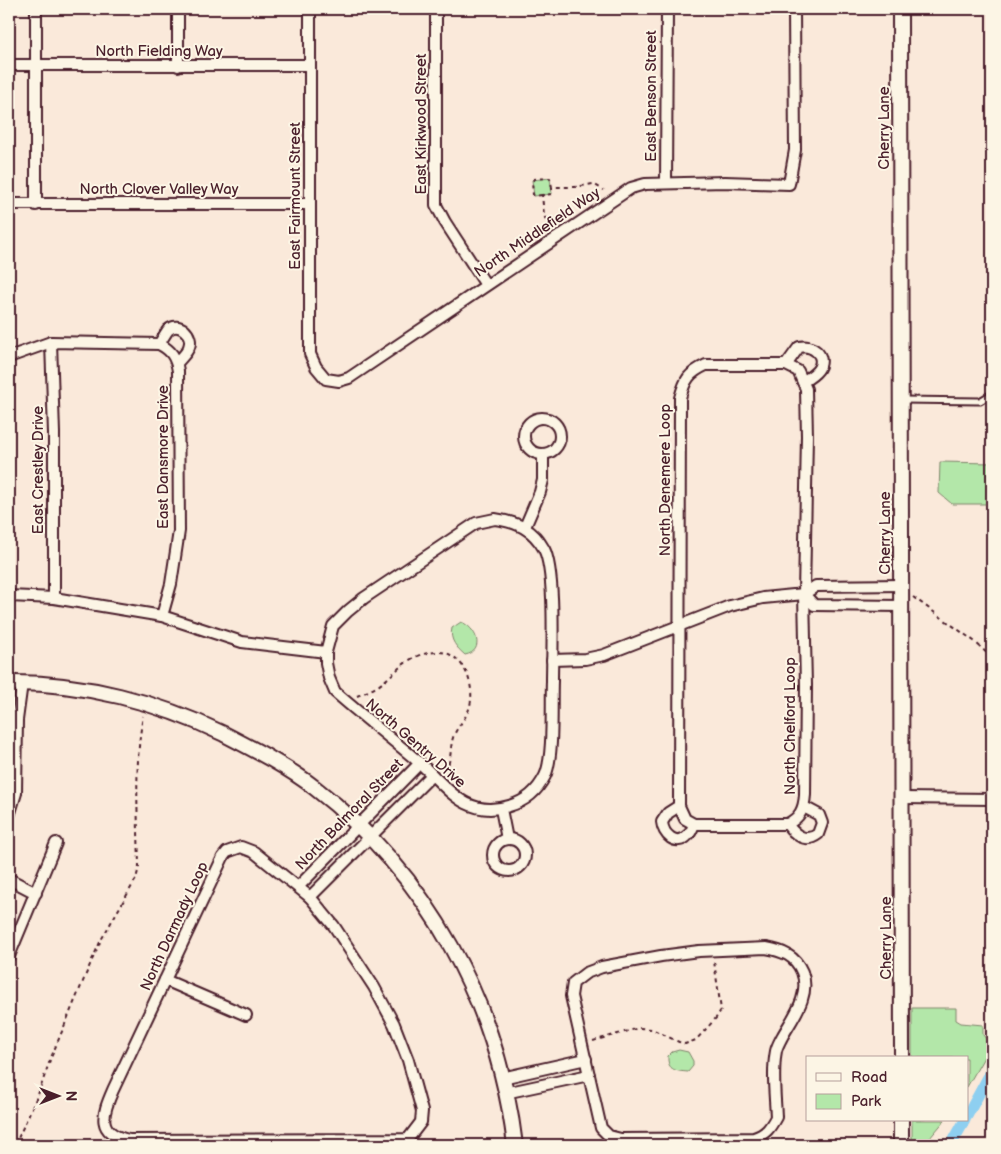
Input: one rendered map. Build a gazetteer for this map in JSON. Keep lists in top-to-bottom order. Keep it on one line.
{"streets":{"main road":["Cherry Lane"],"street":["North Fielding Way","East Benson Street","East Kirkwood Street","North Clover Valley Way","East Fairmount Street","North Middlefield Way","East Dansmore Drive","East Crestley Drive","North Denemere Loop","North Chelford Loop","North Gentry Drive","North Balmoral Street","North Darmady Loop"]},"crossings":[["North Fielding Way","East Fairmount Street"],["East Benson Street","North Middlefield Way"],["East Kirkwood Street","North Middlefield Way"],["North Clover Valley Way","East Fairmount Street"],["East Fairmount Street","North Middlefield Way"],["North Gentry Drive","North Balmoral Street"],["North Balmoral Street","North Darmady Loop"]],"legend":["Road","Park"],"north":"right"}
